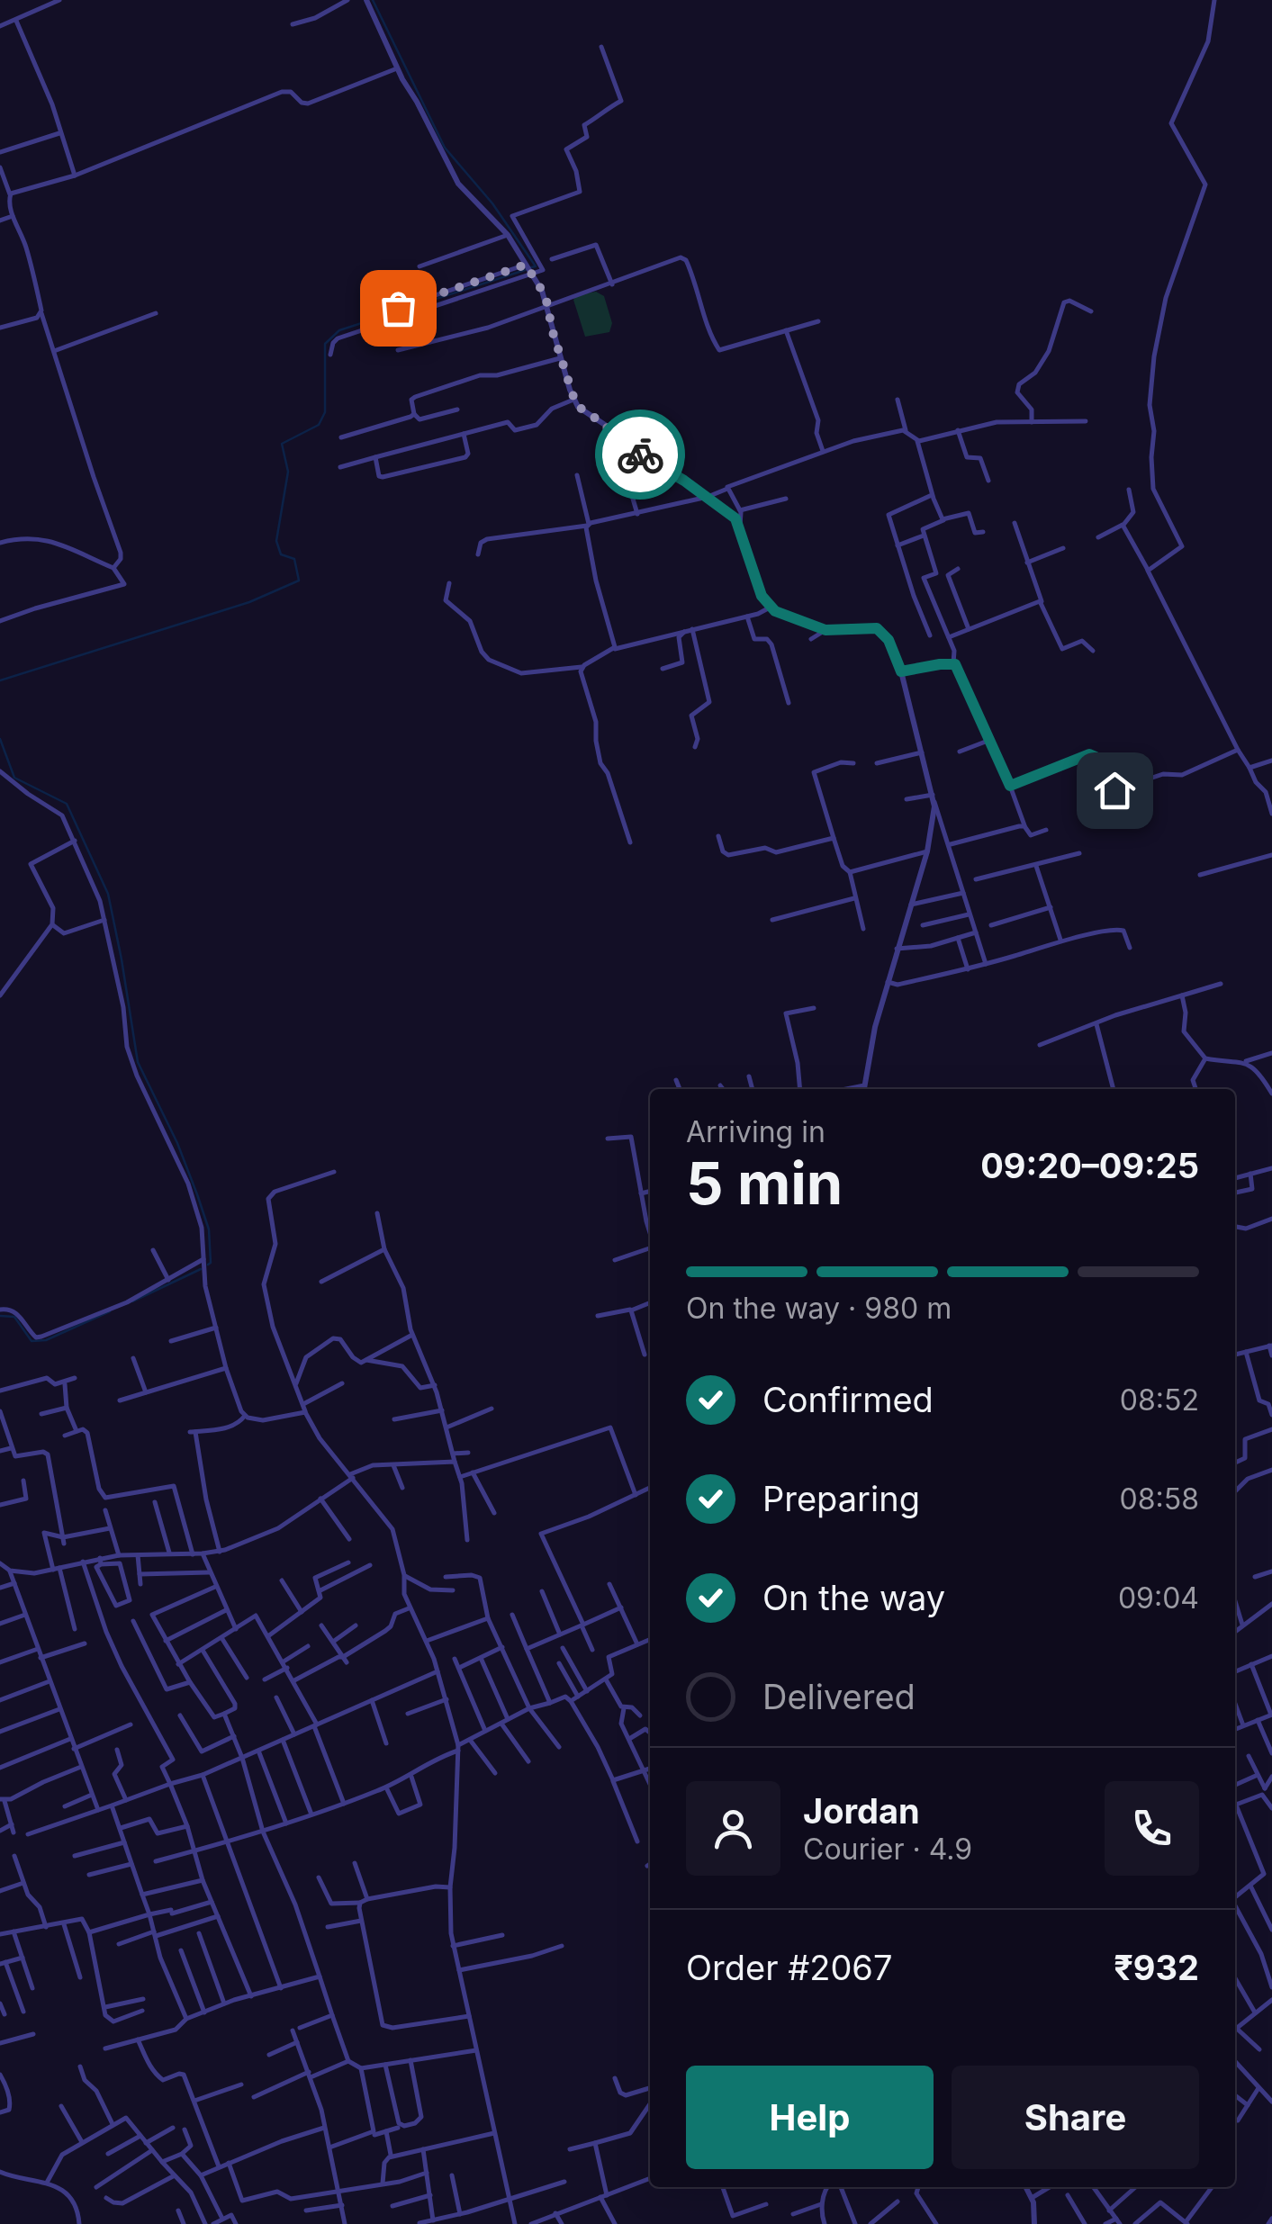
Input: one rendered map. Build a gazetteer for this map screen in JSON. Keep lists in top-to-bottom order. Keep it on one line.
{"page":{"heading":["5 min","Arriving in","09:20–09:25"],"panel":["Jordan","Courier · 4.9","Order #2067","₹932"],"bar":"On the way · 980 m","list":[["Confirmed","08:52"],["Preparing","08:58"],["On the way","09:04"],"Delivered"],"buttons":["Help","Share"]}}
